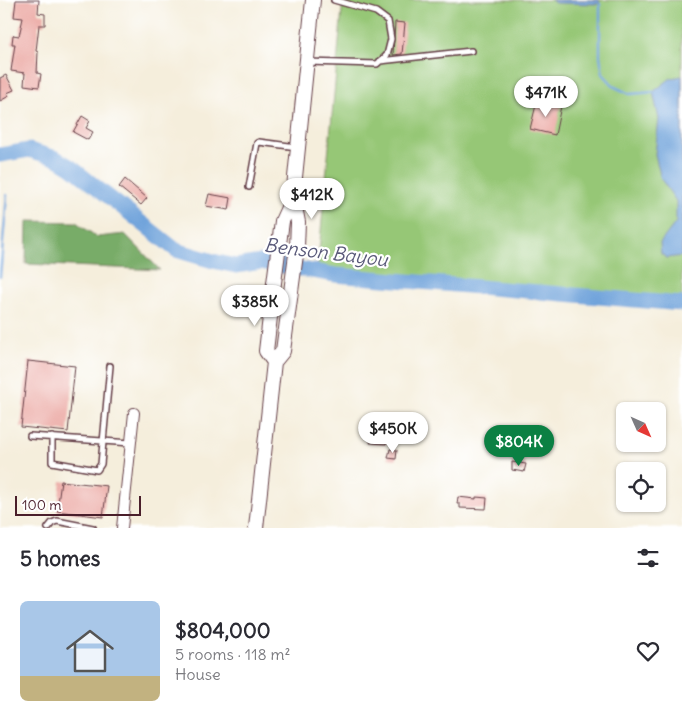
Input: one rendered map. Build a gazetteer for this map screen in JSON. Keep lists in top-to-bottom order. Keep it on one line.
{"water":["Benson Bayou"],"scale_bar":"100 m","north":"bottom right","page":{"price":["$471K","$412K","$385K","$450K","$804K"],"scale":"100 m","heading":"5 homes","list":[{"name":"$804,000","note":"5 rooms · 118 m² · House"}]}}
